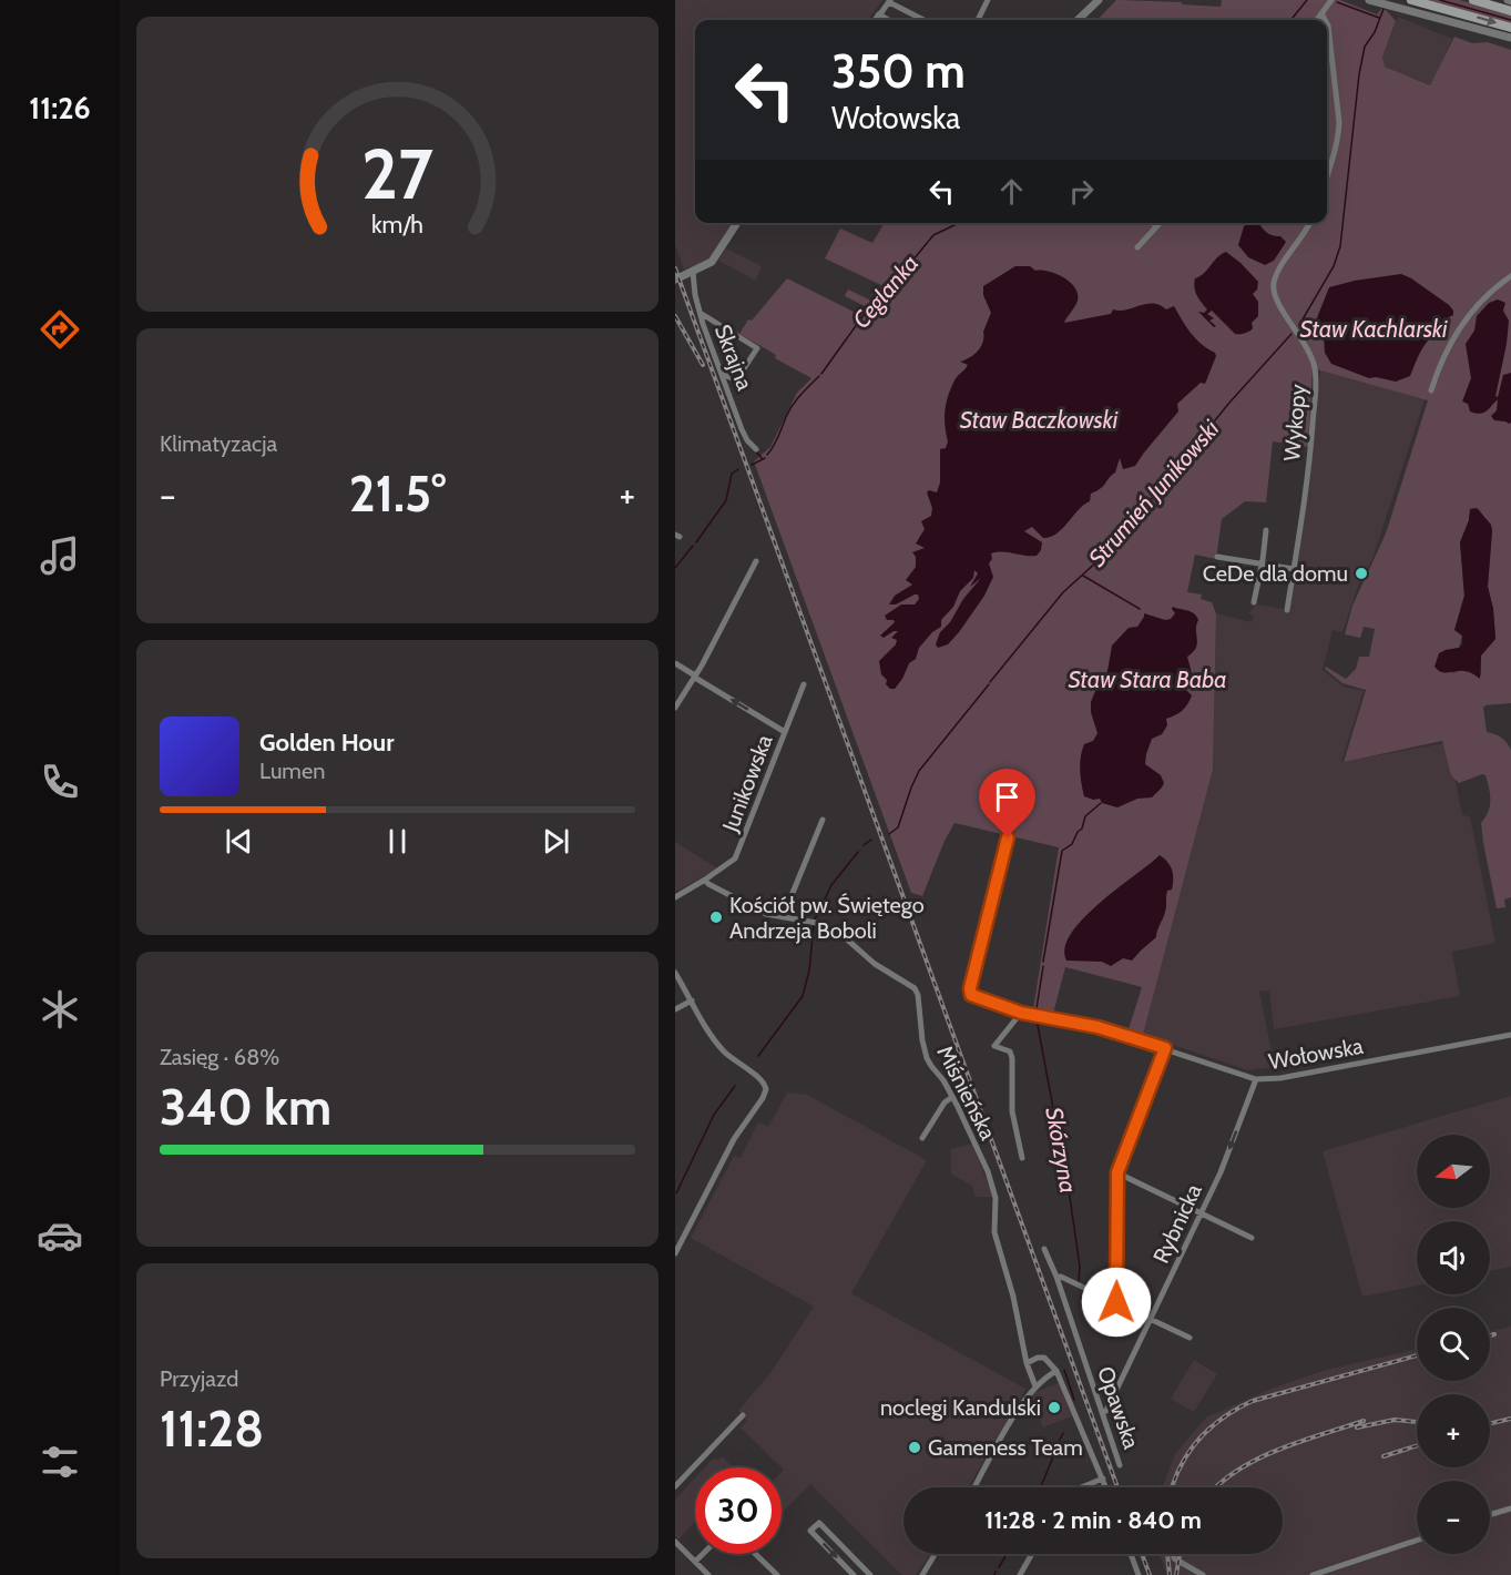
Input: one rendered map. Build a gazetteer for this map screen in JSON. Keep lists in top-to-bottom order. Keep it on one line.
{"streets":{"street":["Skrajna","Wykopy","Junikowska","Wołowska","Miśnieńska","Rybnicka","Opawska"]},"crossings":[["Junikowska","Miśnieńska"],["Wołowska","Rybnicka"],["Rybnicka","Opawska"]],"one_way":["Rybnicka"],"water":["Ceglanka","Staw Kachlarski","Staw Baczkowski","Strumień Junikowski","Staw Stara Baba","Skórzyna"],"places":["CeDe dla domu","Kościół pw. Świętego Andrzeja Boboli","noclegi Kandulski","Gameness Team"],"north":"left","page":{"tabs":"11:26","turn":["350 m","Wołowska"],"tile":["Klimatyzacja",["Zasięg · 68%","340 km"],["Przyjazd","11:28"]],"heat":["−","21.5°","+"],"song":["Golden Hour","Lumen"],"map_buttons":["+","−"],"limit":"30","trip":"11:28 · 2 min · 840 m","gauge":["27","km/h"]}}
